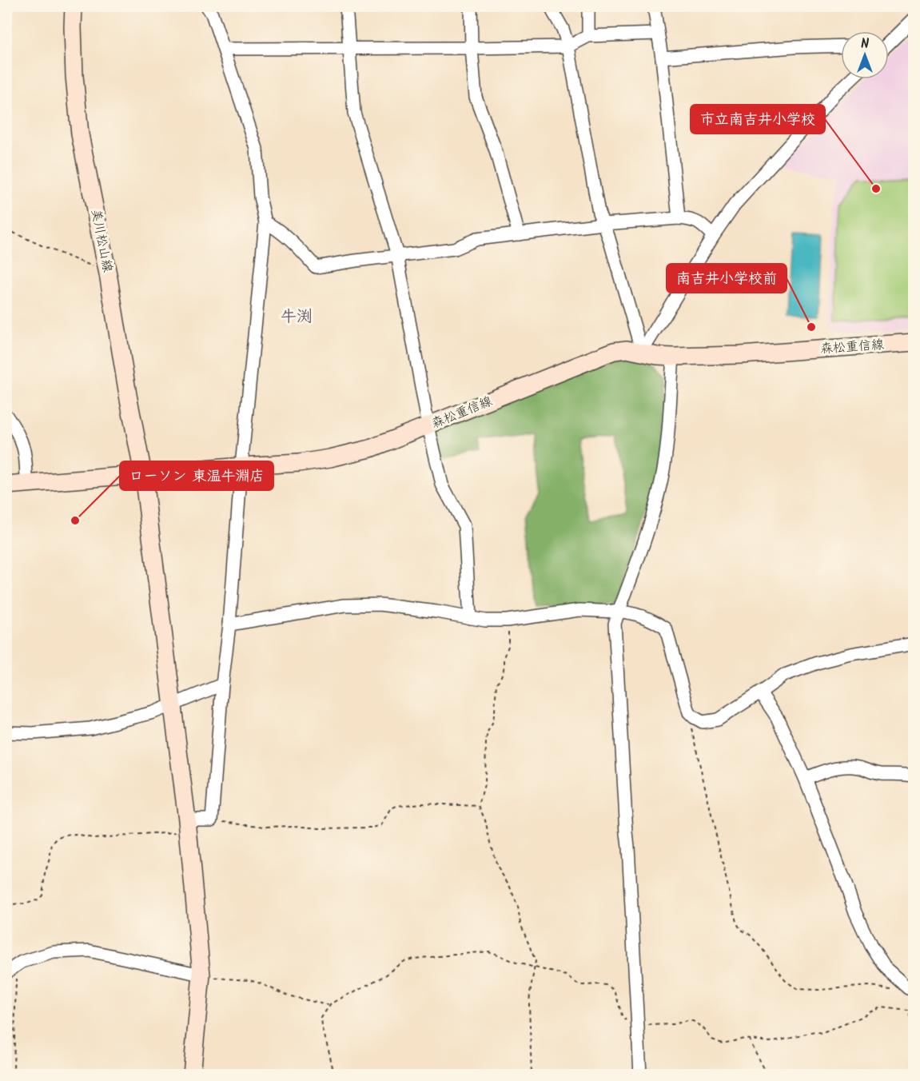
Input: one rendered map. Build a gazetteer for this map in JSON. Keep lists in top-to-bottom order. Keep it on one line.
{"streets":{"main road":["美川松山線","森松重信線"]},"crossings":[["美川松山線","森松重信線"]],"districts":["牛渕"],"places":["市立南吉井小学校","南吉井小学校前","ローソン 東温牛淵店"],"north":"top"}
